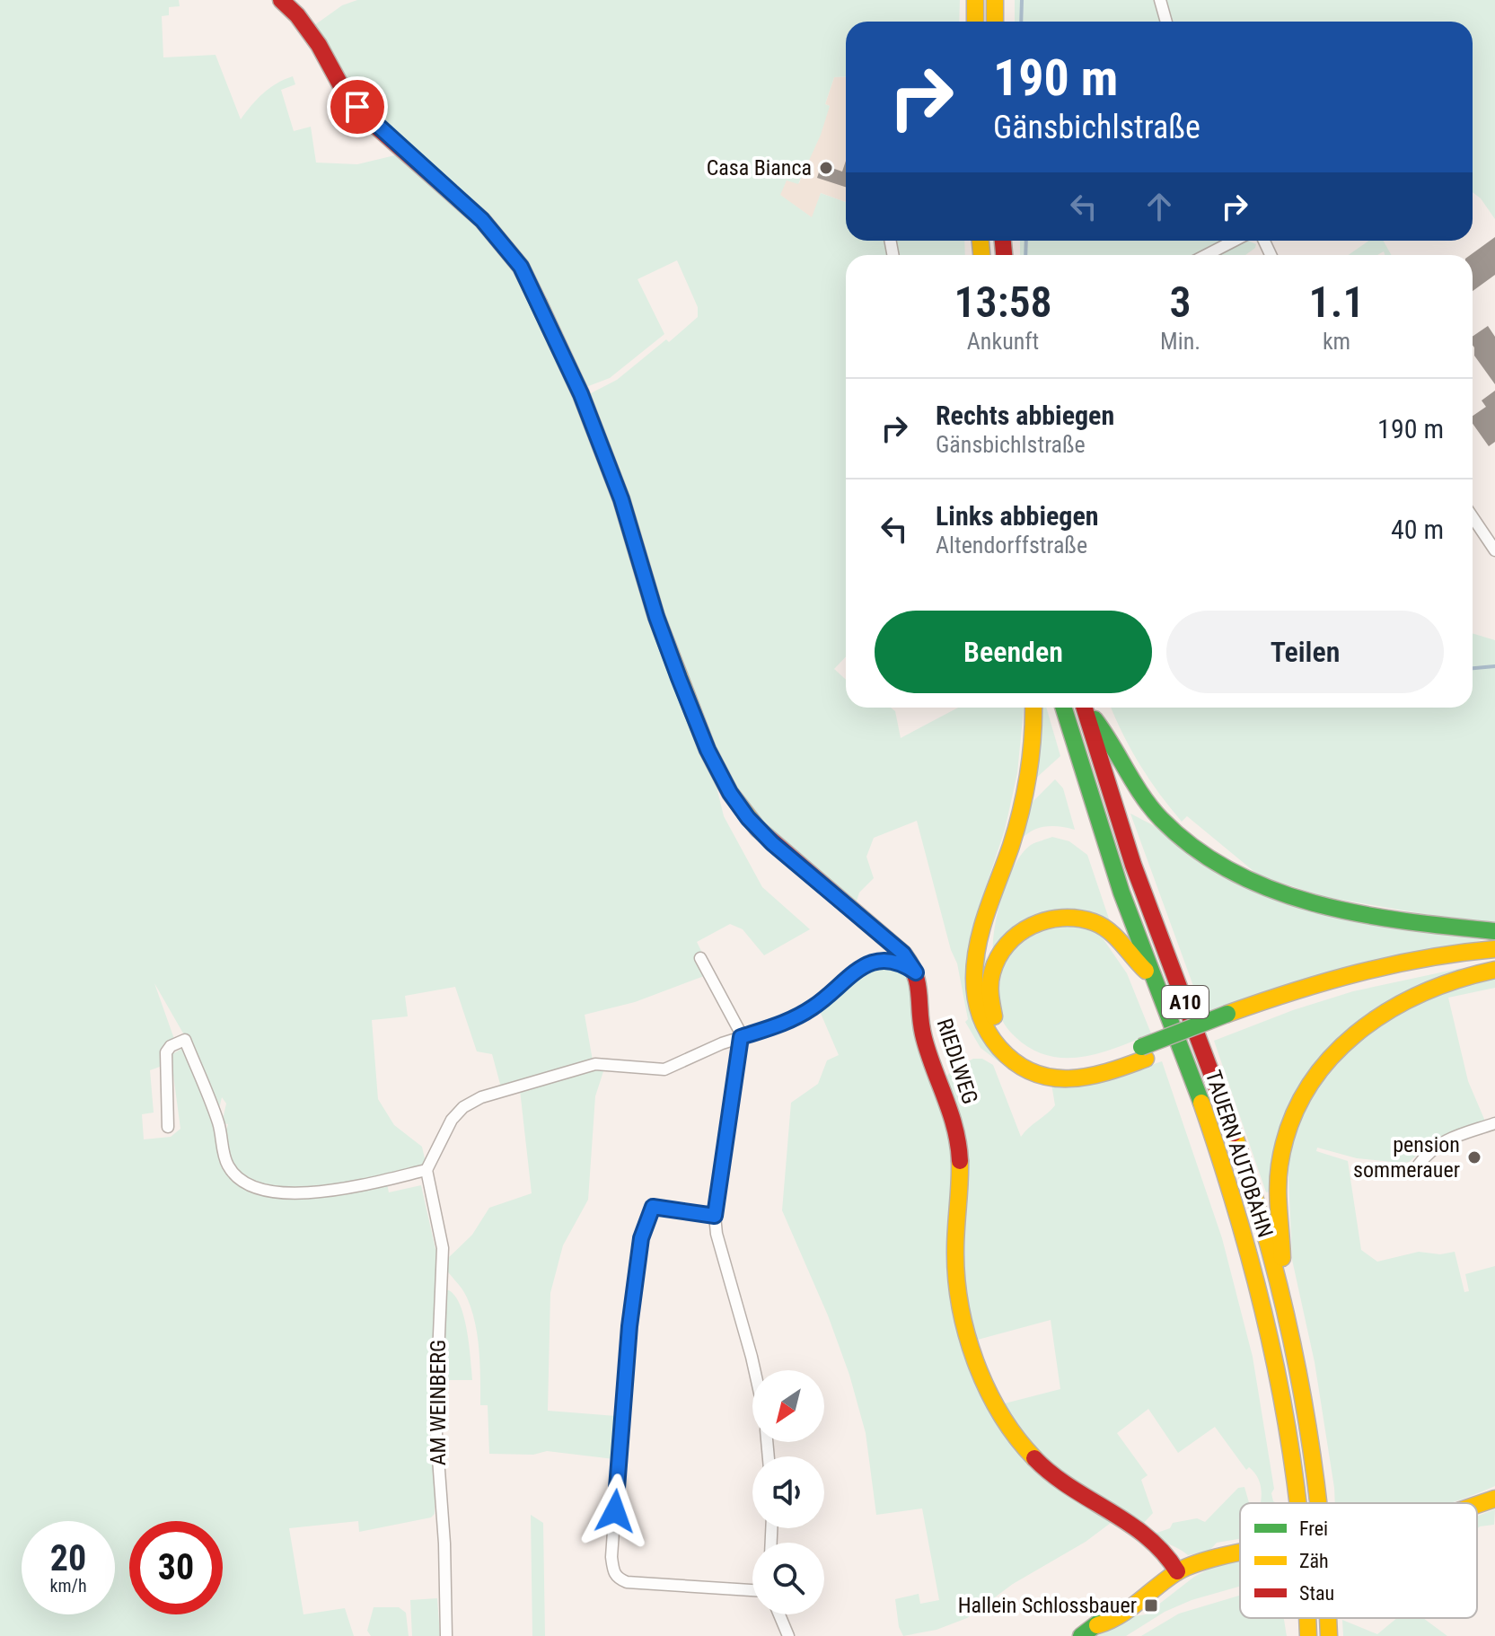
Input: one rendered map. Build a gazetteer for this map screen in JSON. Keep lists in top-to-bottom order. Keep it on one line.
{"streets":{"main road":["A10","RIEDLWEG","TAUERN AUTOBAHN"],"street":["AM WEINBERG"]},"places":{"other":["Casa Bianca","pension sommerauer"],"transit":["Hallein Schlossbauer"]},"legend":["Frei","Zäh","Stau"],"north":"bottom left","page":{"turn":["190 m","Gänsbichlstraße"],"eta":["13:58","Ankunft","3","Min.","1.1","km"],"list":[{"name":"Rechts abbiegen","note":"Gänsbichlstraße","value":"190 m"},{"name":"Links abbiegen","note":"Altendorffstraße","value":"40 m"}],"buttons":["Beenden","Teilen"],"speed":"20 km/h","limit":"30"}}
